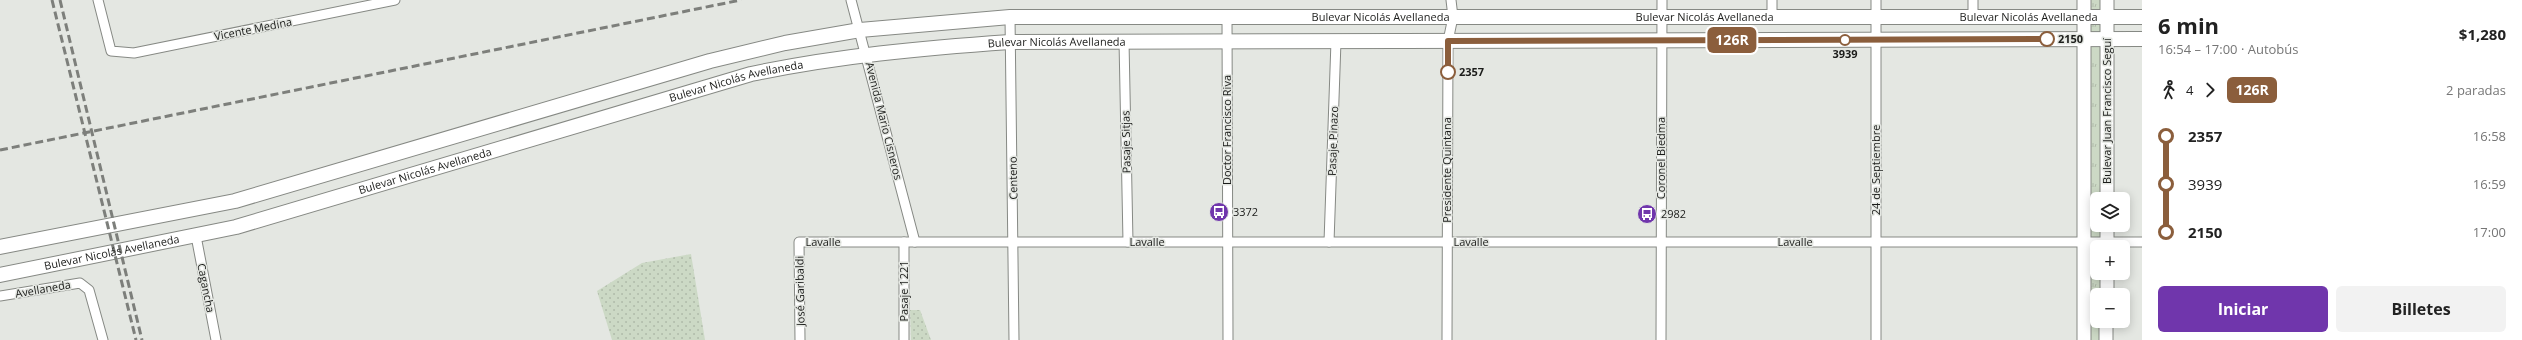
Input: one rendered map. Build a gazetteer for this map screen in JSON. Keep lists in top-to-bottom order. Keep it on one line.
{"streets":{"main road":["Bulevar Nicolás Avellaneda","Bulevar Juan Francisco Seguí"],"street":["Vicente Medina","Avenida Mario Cisneros","Doctor Francisco Riva","Pasaje Pinazo","Pasaje Sitjas","Coronel Biedma","Presidente Quintana","24 de Septiembre","Centeno","Lavalle","Cagancha","Avellaneda","José Garibaldi","Pasaje 1221"]},"crossings":[["Bulevar Nicolás Avellaneda","Bulevar Juan Francisco Seguí"],["Bulevar Nicolás Avellaneda","Avenida Mario Cisneros"],["Bulevar Nicolás Avellaneda","Doctor Francisco Riva"],["Bulevar Nicolás Avellaneda","Pasaje Pinazo"],["Bulevar Nicolás Avellaneda","Pasaje Sitjas"],["Bulevar Nicolás Avellaneda","Coronel Biedma"],["Bulevar Nicolás Avellaneda","Presidente Quintana"],["Bulevar Nicolás Avellaneda","24 de Septiembre"],["Bulevar Nicolás Avellaneda","Centeno"],["Bulevar Nicolás Avellaneda","Cagancha"],["Avenida Mario Cisneros","Lavalle"],["Doctor Francisco Riva","Lavalle"],["Pasaje Pinazo","Lavalle"],["Pasaje Sitjas","Lavalle"],["Coronel Biedma","Lavalle"],["Presidente Quintana","Lavalle"],["24 de Septiembre","Lavalle"],["Centeno","Lavalle"],["Lavalle","José Garibaldi"],["Lavalle","Pasaje 1221"]],"places":{"other":["2150","3939","2357"],"bus stop":["3372","2982"]},"lines":["bus line 126R"],"page":{"on_map":"126R","heading":["6 min","16:54 – 17:00 · Autobús","$1,280"],"legs":["4","126R","2 paradas"],"list":[{"name":"2357","value":"16:58"},{"name":"3939","value":"16:59"},{"name":"2150","value":"17:00"}],"map_buttons":["+","−"],"buttons":["Iniciar","Billetes"]}}
